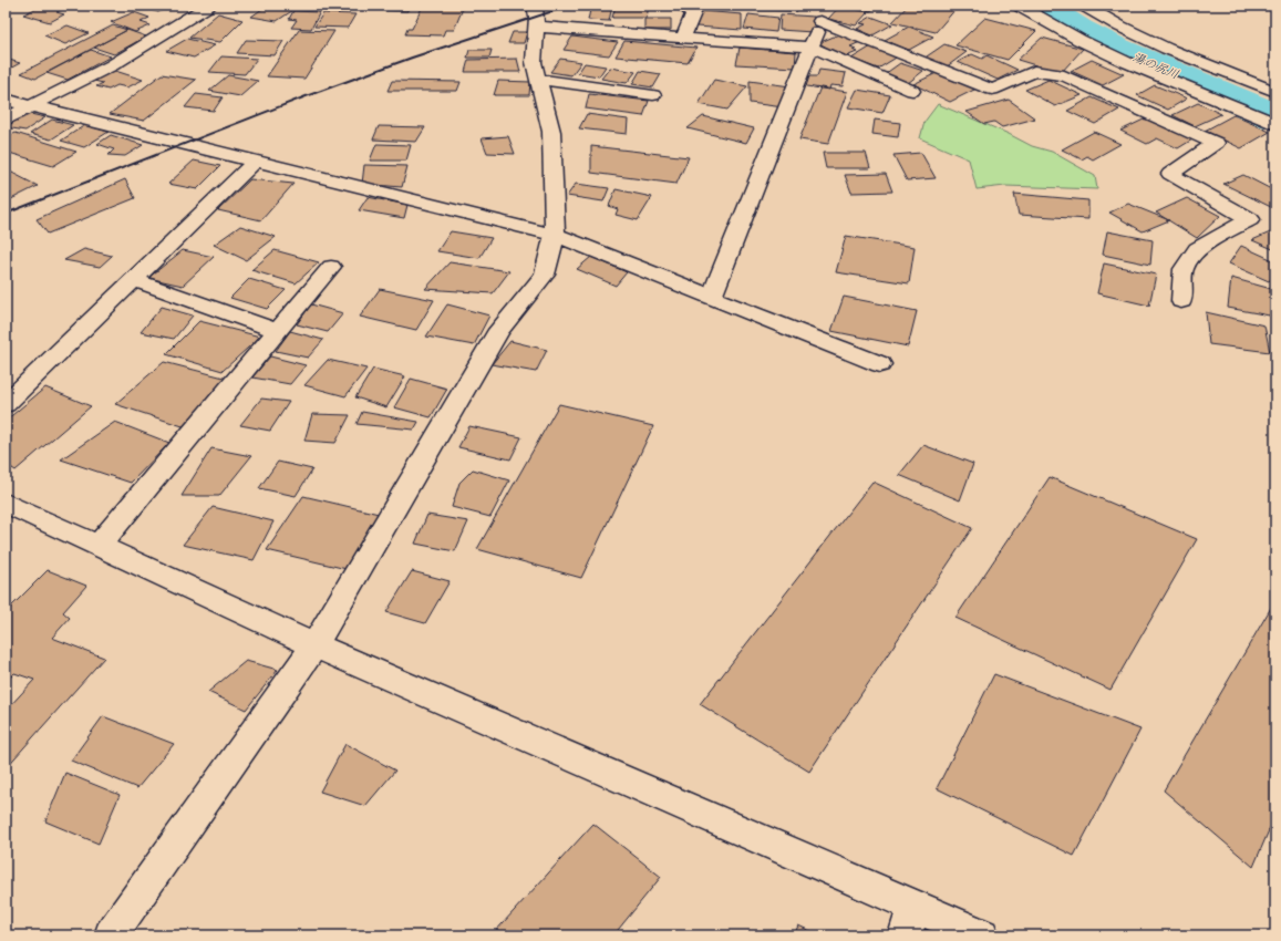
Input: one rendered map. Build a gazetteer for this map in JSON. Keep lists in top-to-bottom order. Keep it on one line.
{"water":["湯の尻川"]}
